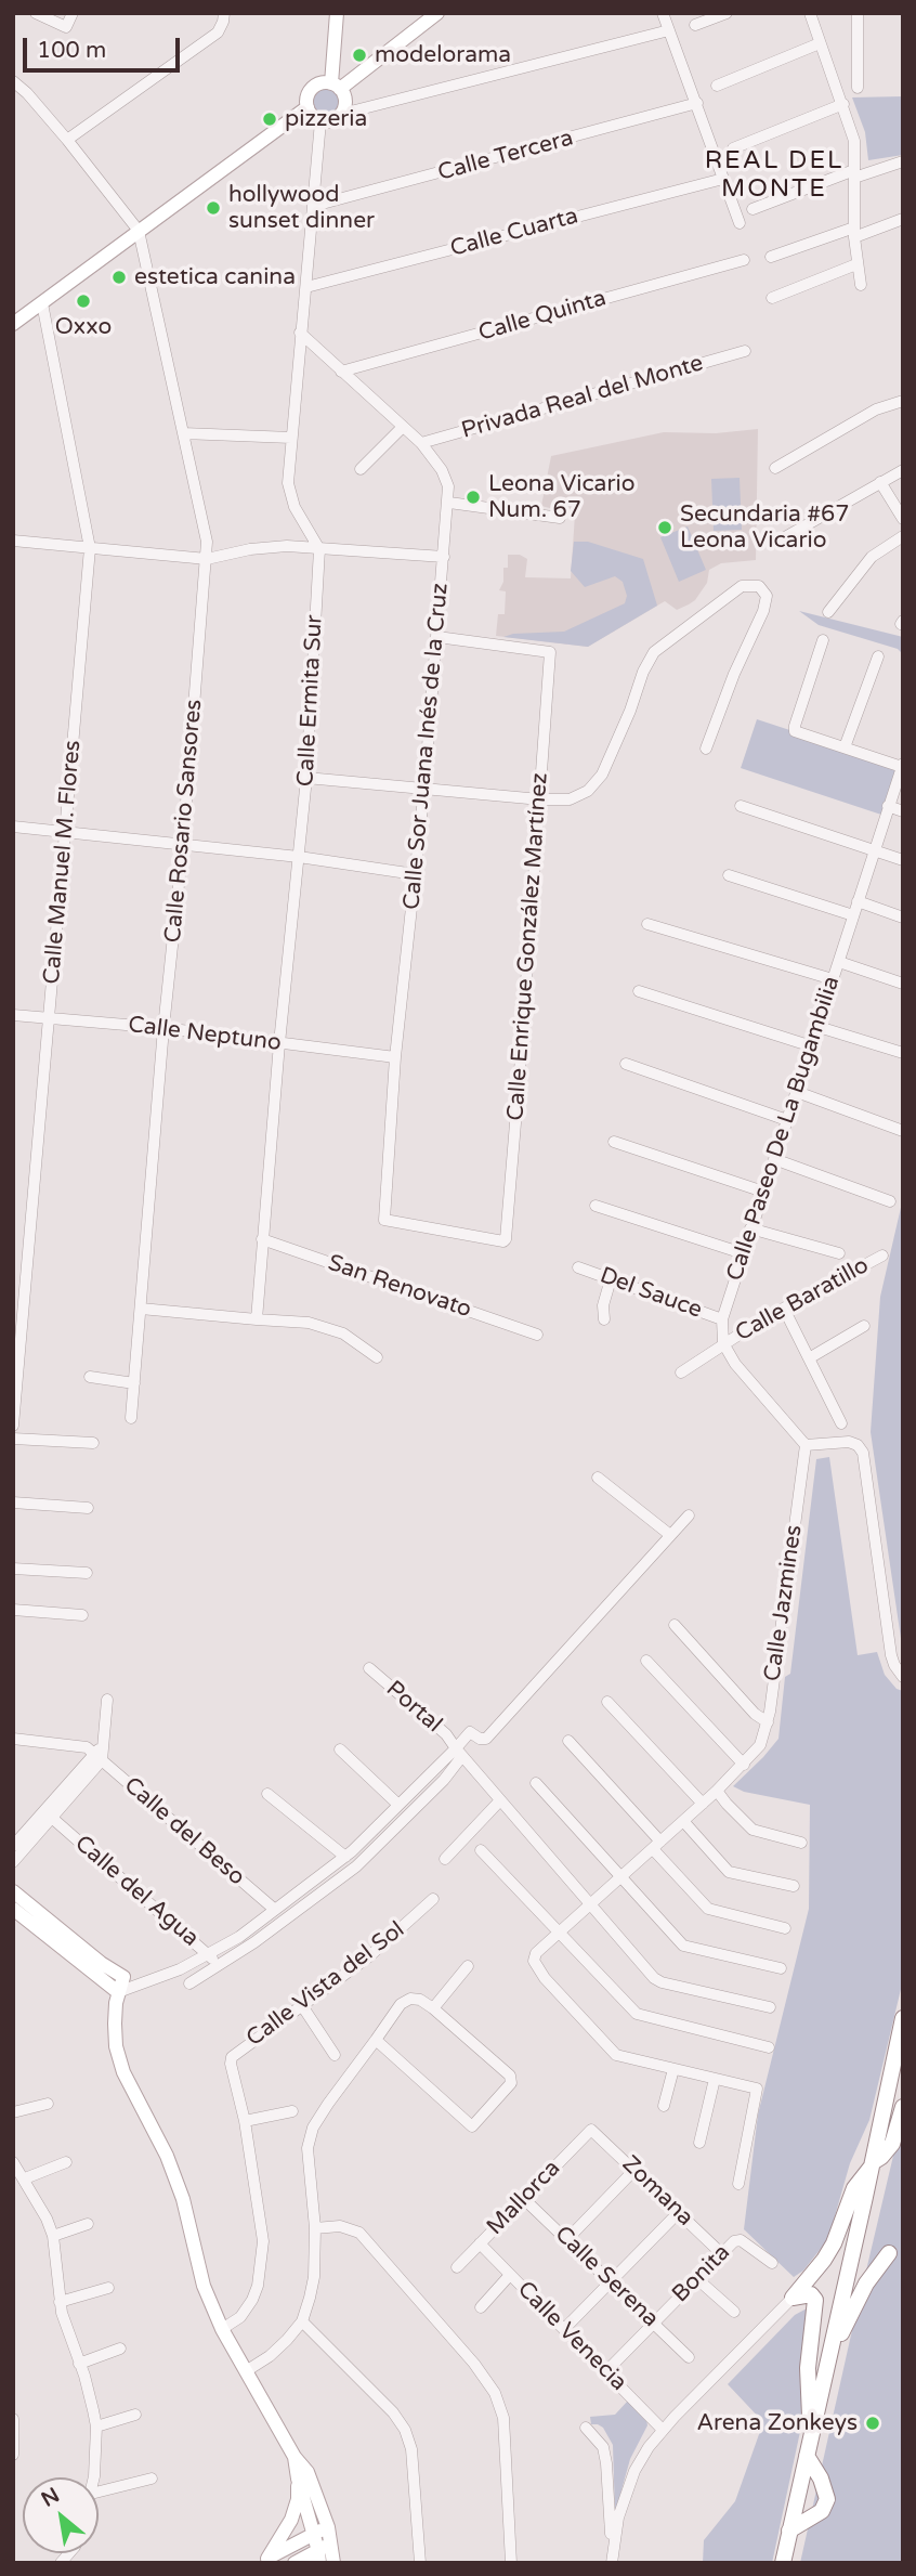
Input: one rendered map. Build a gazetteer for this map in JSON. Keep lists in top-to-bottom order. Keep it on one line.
{"streets":{"street":["Calle Tercera","Calle Cuarta","Calle Quinta","Privada Real del Monte","Calle Ermita Sur","Calle Sor Juana Inés de la Cruz","Calle Rosario Sansores","Calle Manuel M. Flores","Calle Enrique González Martínez","Calle Neptuno","Calle Paseo De La Bugambilia","San Renovato","Del Sauce","Calle Baratillo","Calle Jazmines","Portal","Calle del Beso","Calle del Agua","Calle Vista del Sol","Zomana","Mallorca","Bonita","Calle Serena","Calle Venecia"]},"crossings":[["Calle Quinta","Calle Sor Juana Inés de la Cruz"],["Privada Real del Monte","Calle Sor Juana Inés de la Cruz"],["Calle Ermita Sur","Calle Neptuno"],["Calle Ermita Sur","San Renovato"],["Calle Sor Juana Inés de la Cruz","Calle Enrique González Martínez"],["Calle Sor Juana Inés de la Cruz","Calle Neptuno"],["Calle Rosario Sansores","Calle Neptuno"],["Calle Manuel M. Flores","Calle Neptuno"],["Calle Paseo De La Bugambilia","Del Sauce"],["Calle Paseo De La Bugambilia","Calle Baratillo"],["Calle Jazmines","Portal"],["Zomana","Mallorca"],["Zomana","Bonita"],["Mallorca","Calle Serena"],["Mallorca","Calle Venecia"],["Bonita","Calle Serena"],["Bonita","Calle Venecia"]],"districts":["REAL DEL MONTE"],"places":["modelorama","pizzeria","hollywood sunset dinner","estetica canina","Oxxo","Leona Vicario Num. 67","Secundaria #67 Leona Vicario","Arena Zonkeys"],"scale_bar":"100 m","north":"top left"}
